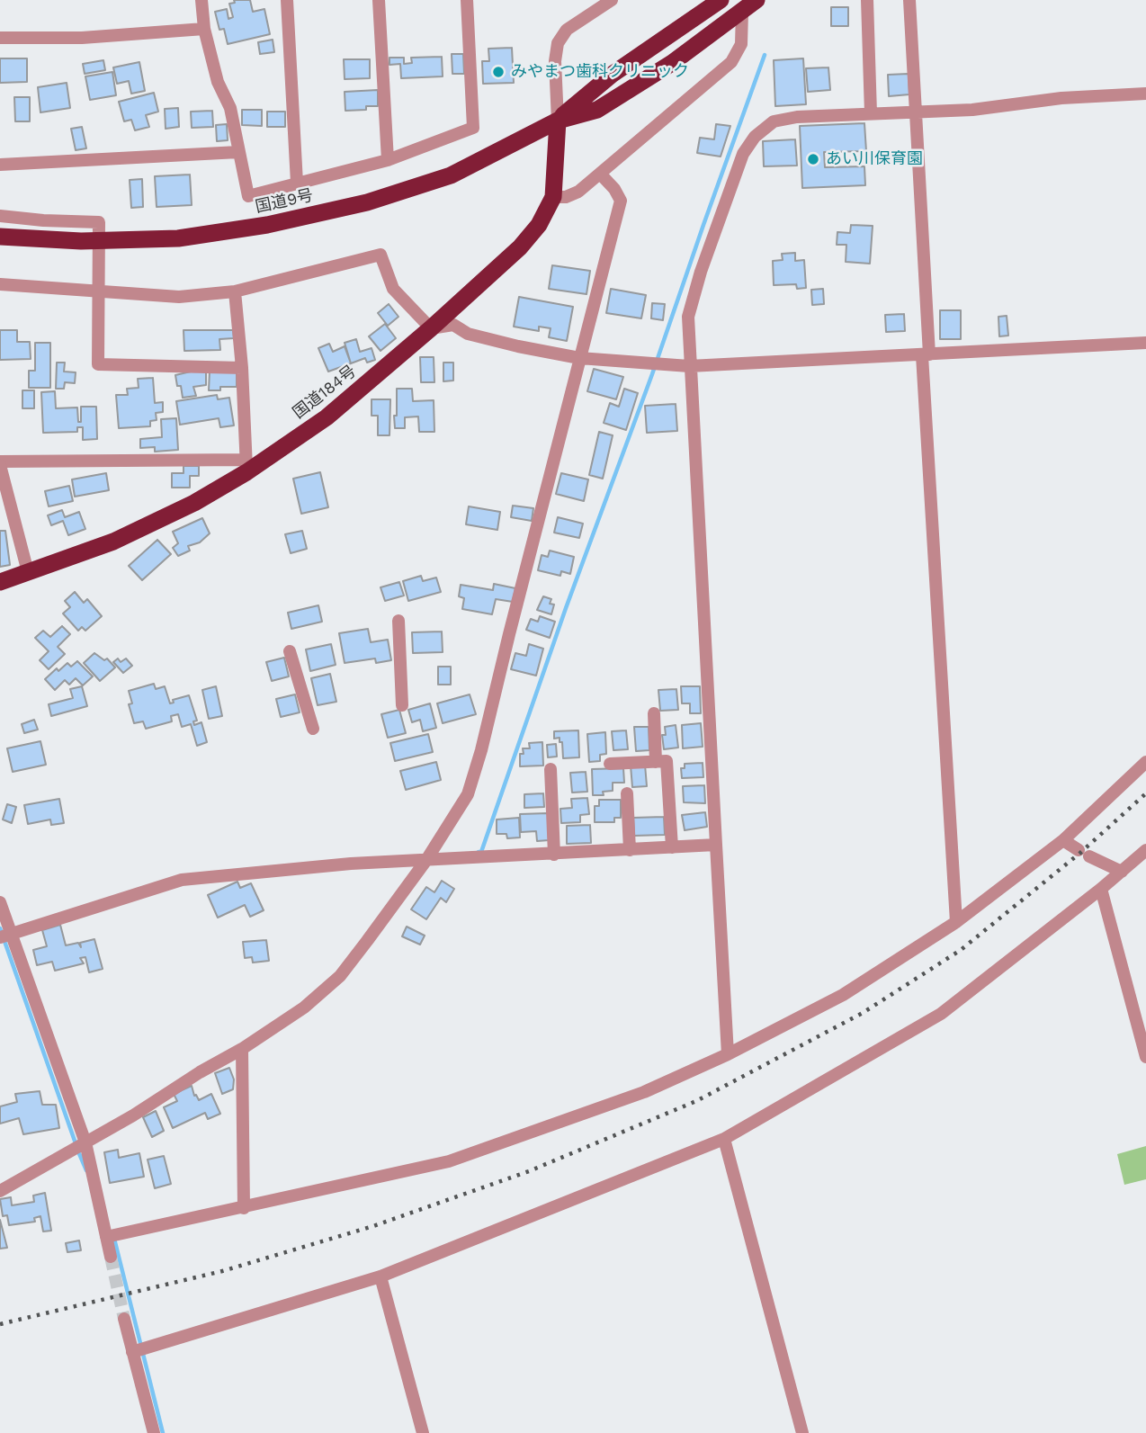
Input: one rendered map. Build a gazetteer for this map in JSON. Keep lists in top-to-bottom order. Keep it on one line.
{"streets":{"highway":["国道9号","国道184号"]},"crossings":[["国道9号","国道184号"]],"places":["みやまつ歯科クリニック","あい川保育園"]}
